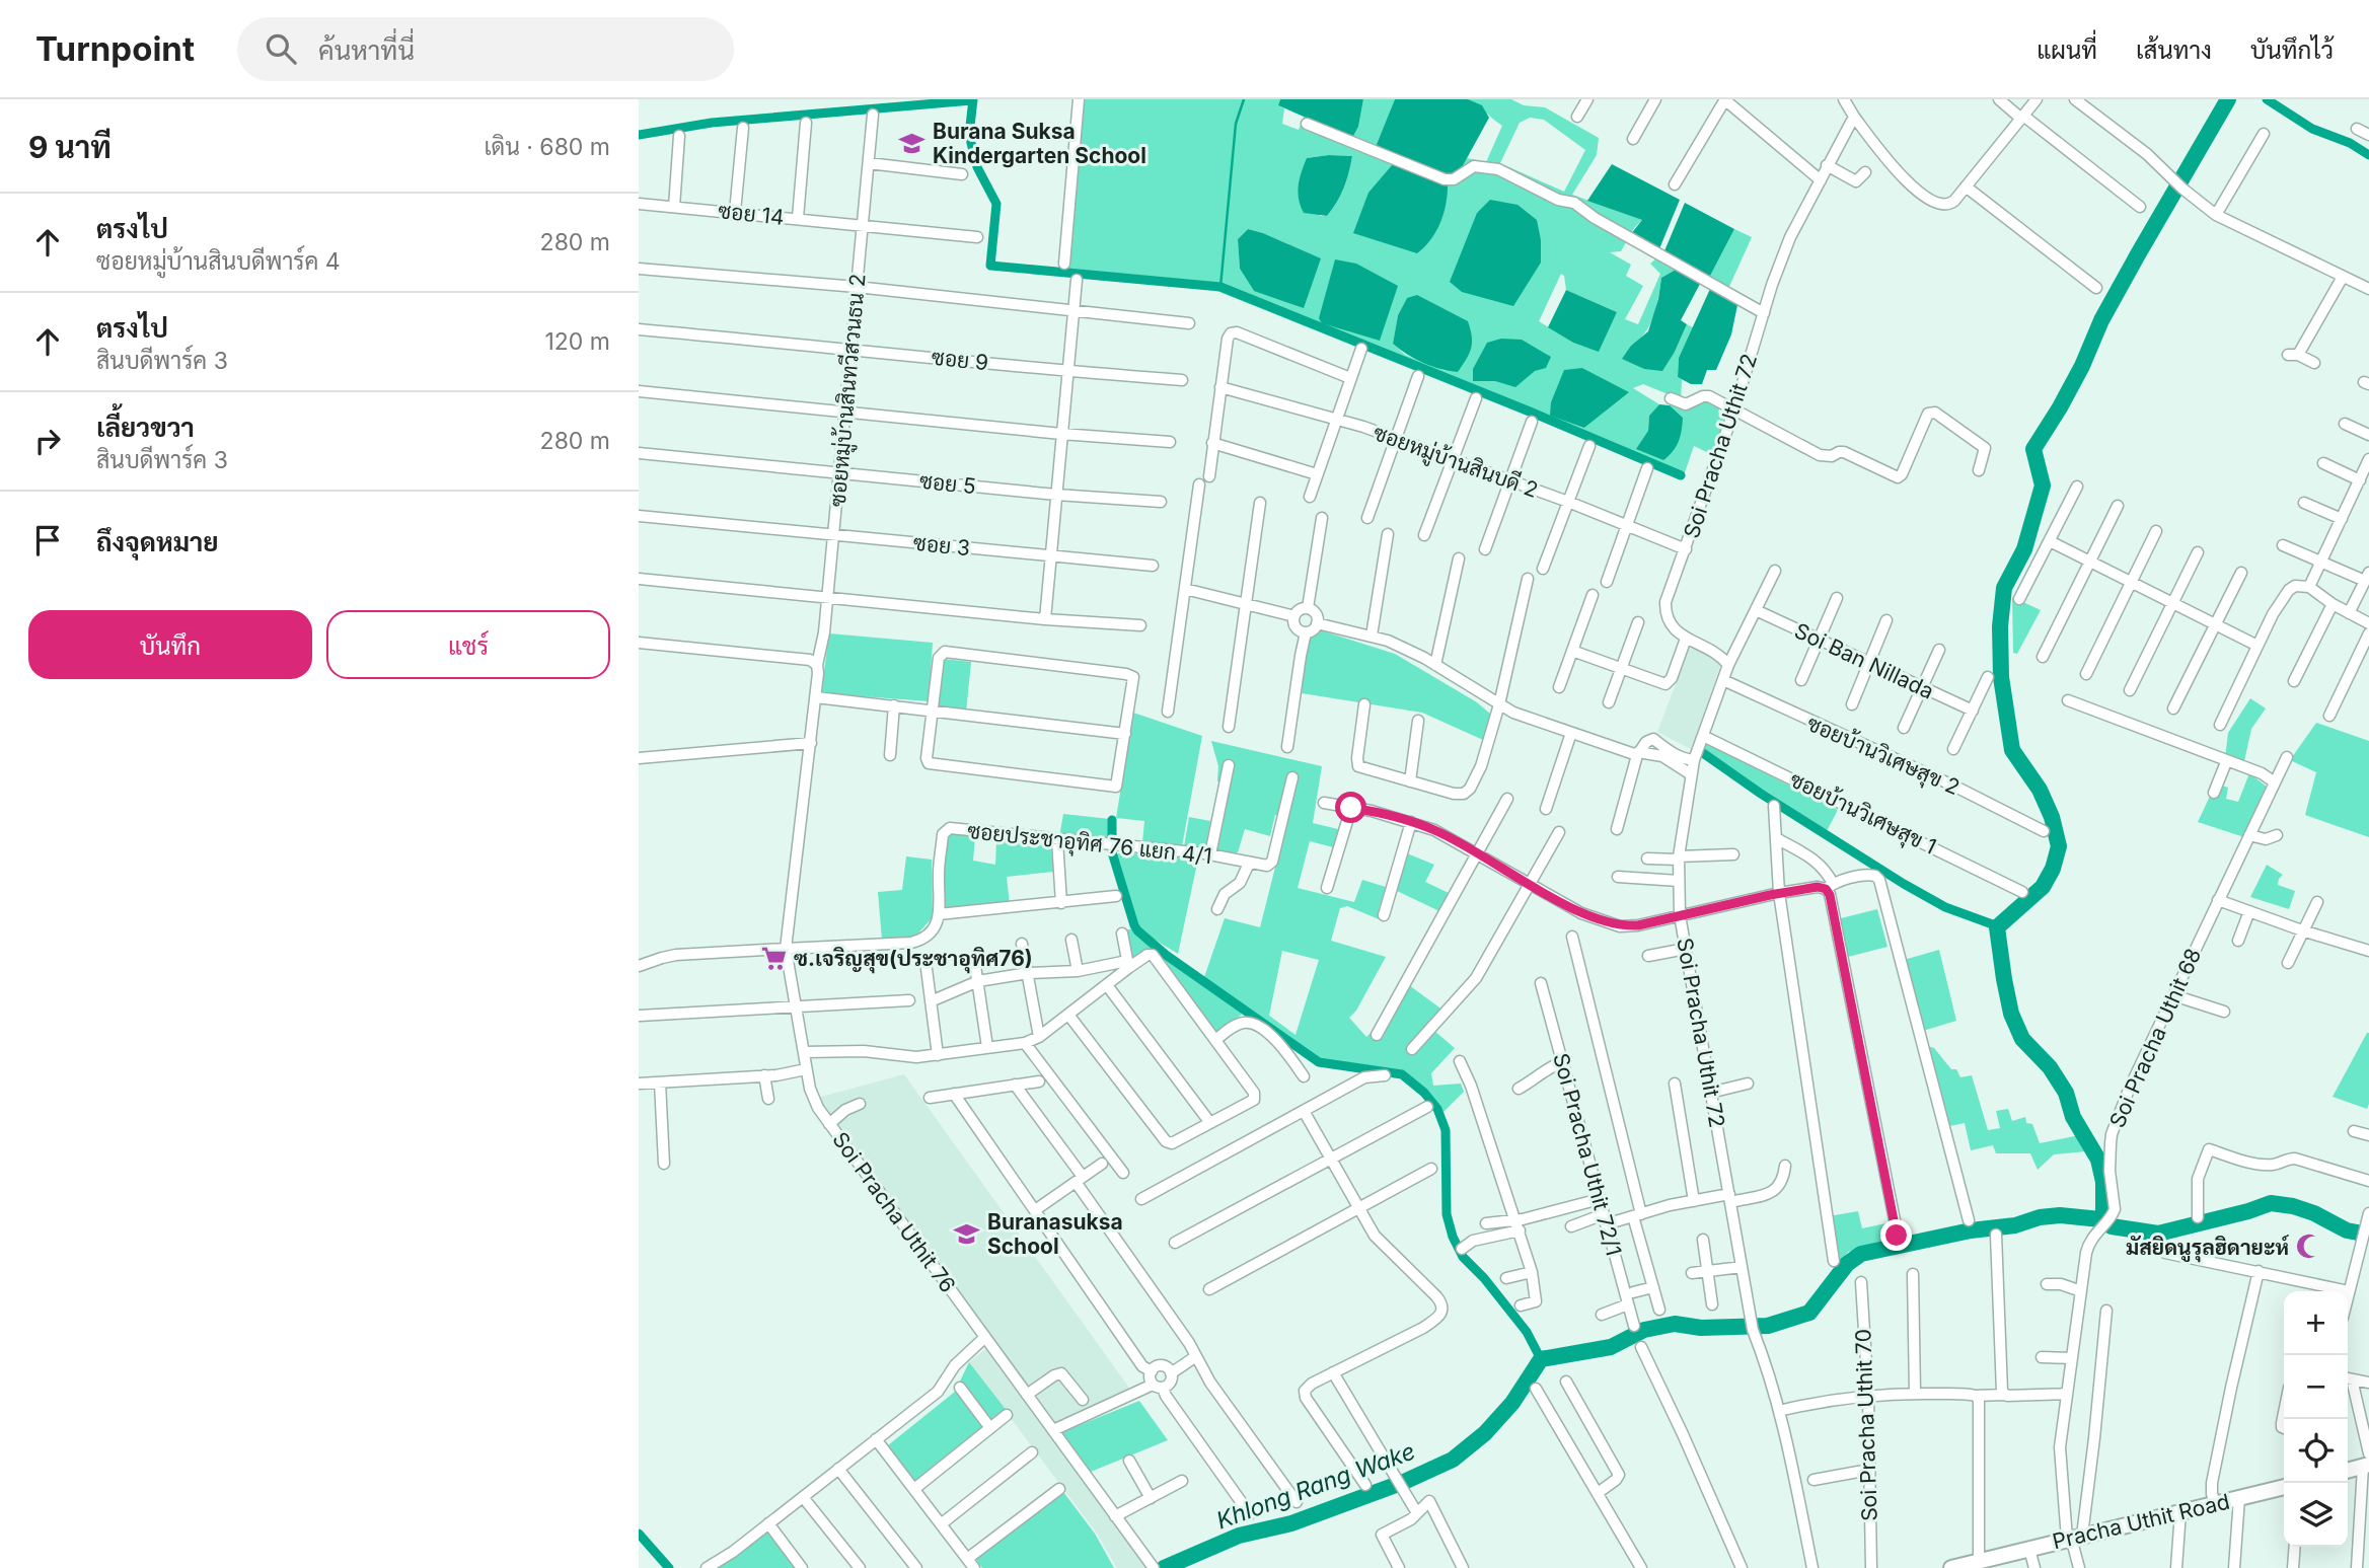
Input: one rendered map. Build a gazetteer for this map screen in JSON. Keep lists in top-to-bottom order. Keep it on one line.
{"streets":{"main road":["Pracha Uthit Road"],"street":["ซอย 14","ซอย 9","ซอยหมู่บ้านสินทวีสวนธน 2","Soi Pracha Uthit 72","ซอยหมู่บ้านสินบดี 2","ซอย 5","ซอย 3","Soi Ban Nillada","ซอยบ้านวิเศษสุข 2","ซอยบ้านวิเศษสุข 1","ซอยประชาอุทิศ 76 แยก 4/1","Soi Pracha Uthit 68","Soi Pracha Uthit 72/1","Soi Pracha Uthit 76","Soi Pracha Uthit 70"]},"crossings":[["ซอย 14","ซอยหมู่บ้านสินทวีสวนธน 2"],["ซอย 9","ซอยหมู่บ้านสินทวีสวนธน 2"],["ซอยหมู่บ้านสินทวีสวนธน 2","ซอย 5"],["ซอยหมู่บ้านสินทวีสวนธน 2","ซอย 3"],["ซอยหมู่บ้านสินทวีสวนธน 2","Soi Pracha Uthit 76"],["Soi Pracha Uthit 72","ซอยหมู่บ้านสินบดี 2"],["Soi Pracha Uthit 72","ซอยบ้านวิเศษสุข 2"],["Soi Pracha Uthit 72","ซอยบ้านวิเศษสุข 1"],["Soi Pracha Uthit 68","Pracha Uthit Road"]],"water":["Khlong Rang Wake"],"places":{"school or university":["Burana Suksa Kindergarten School","Buranasuksa School"],"supermarket":["ซ.เจริญสุข(ประชาอุทิศ76)"],"mosque":["มัสยิดนูรุลฮิดายะห์"]},"page":{"header":"Turnpoint","search":"ค้นหาที่นี่","nav":["แผนที่","เส้นทาง","บันทึกไว้"],"heading":["9 นาที","เดิน · 680 m"],"list":[["ตรงไป","ซอยหมู่บ้านสินบดีพาร์ค 4","280 m"],["ตรงไป","สินบดีพาร์ค 3","120 m"],["เลี้ยวขวา","สินบดีพาร์ค 3","280 m"],"ถึงจุดหมาย"],"buttons":["บันทึก","แชร์"],"map_buttons":["+","−"]}}
